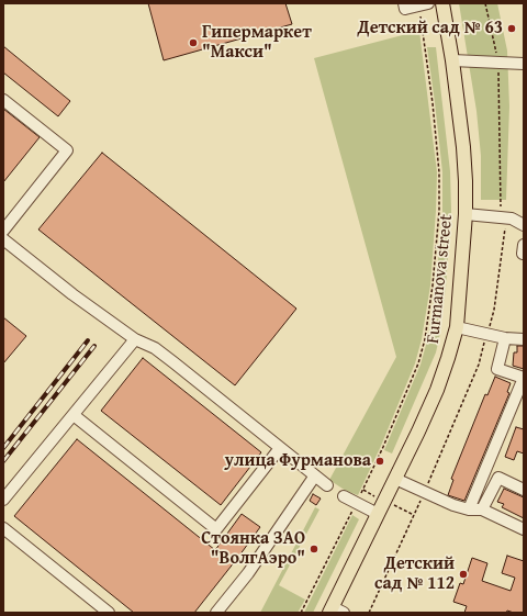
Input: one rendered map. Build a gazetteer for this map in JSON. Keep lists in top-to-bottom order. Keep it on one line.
{"streets":{"main road":["Furmanova street"]},"places":["Детский сад № 63","Гипермаркет \"Макси\"","улица Фурманова","Стоянка ЗАО \"ВолгАэро\"","Детский сад № 112"]}
